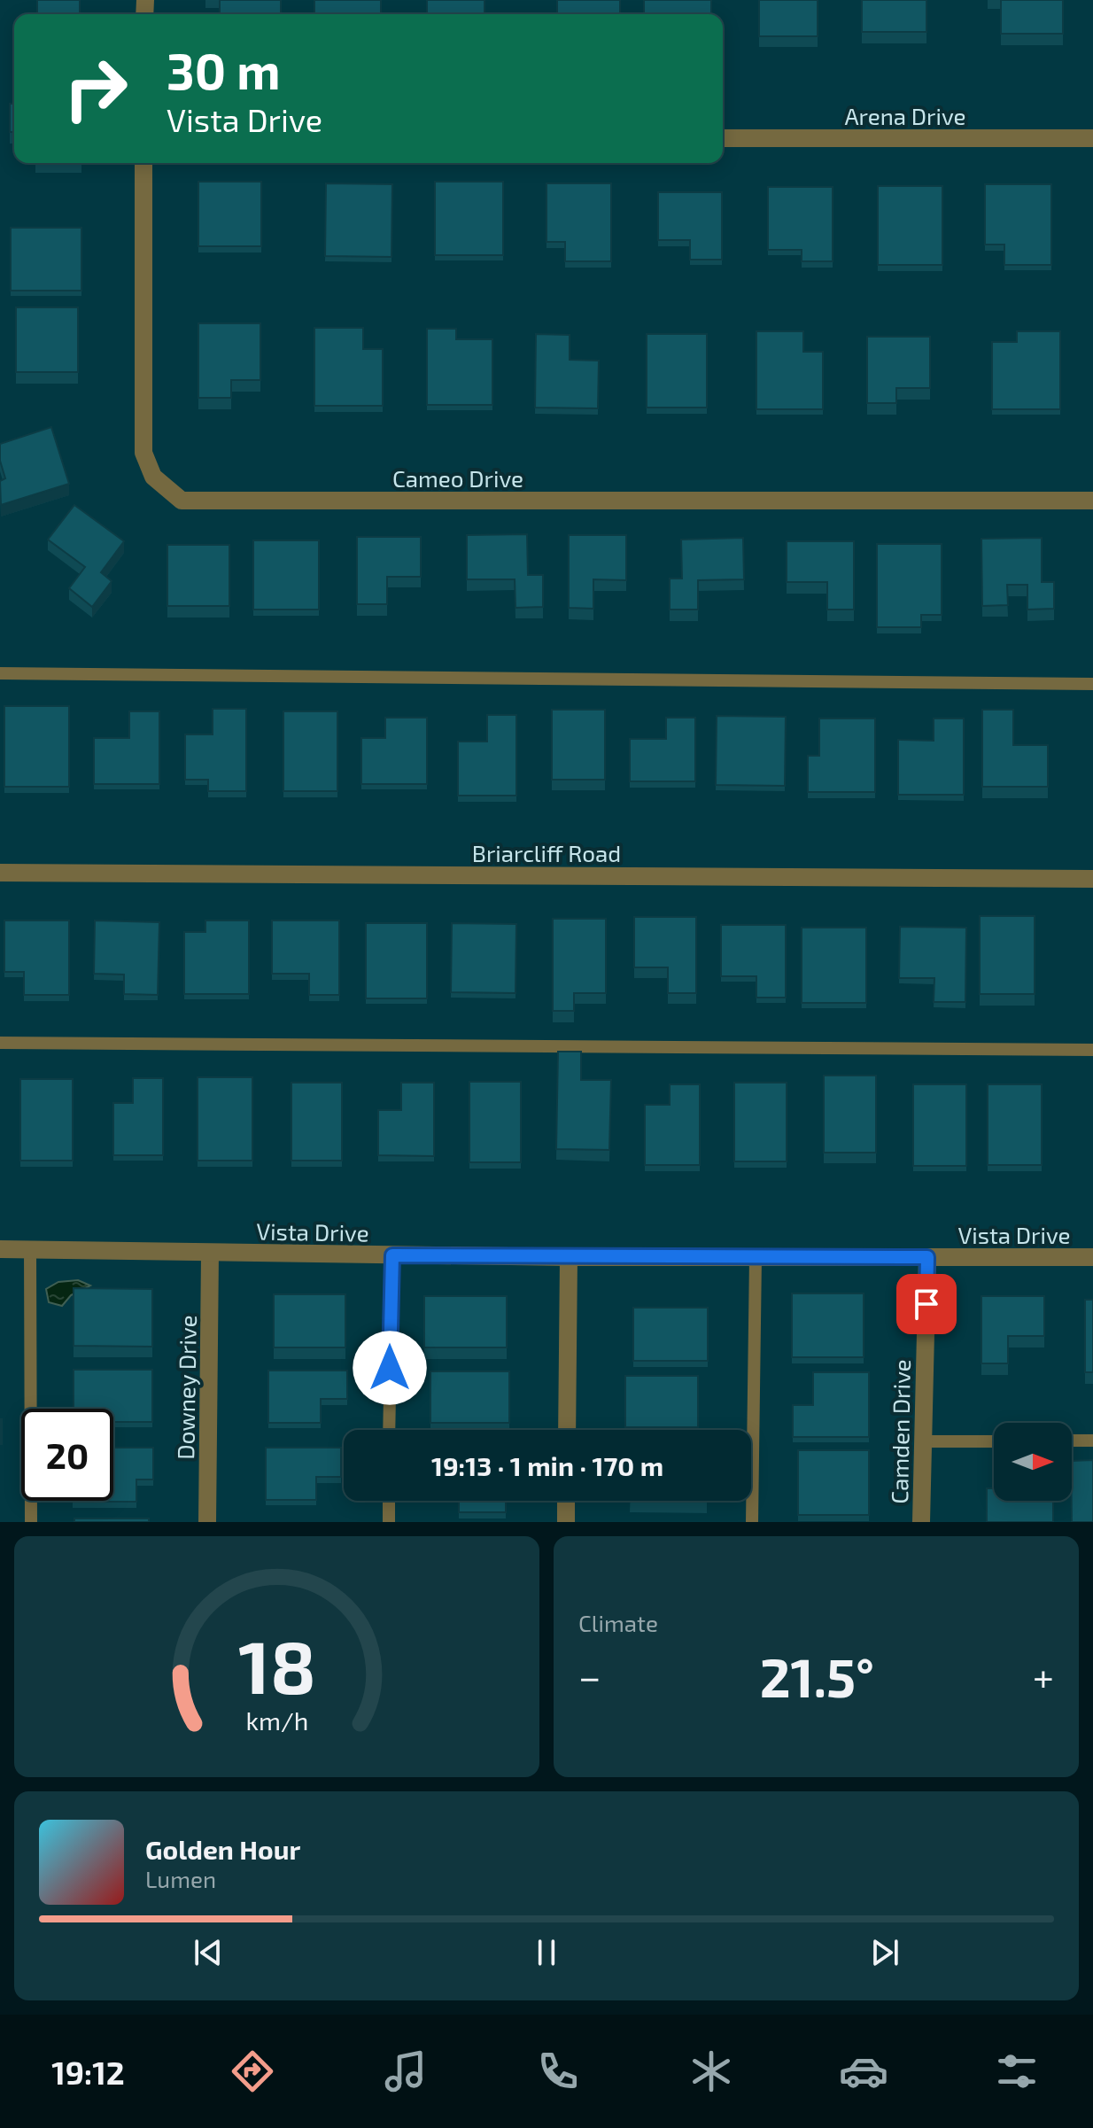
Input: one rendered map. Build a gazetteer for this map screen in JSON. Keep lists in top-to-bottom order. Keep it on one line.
{"streets":{"street":["Arena Drive","Cameo Drive","Briarcliff Road","Vista Drive","Downey Drive","Camden Drive"]},"crossings":[["Vista Drive","Downey Drive"],["Vista Drive","Camden Drive"]],"north":"right","page":{"turn":["30 m","Vista Drive"],"limit":"20","trip":"19:13 · 1 min · 170 m","tile":"Climate","heat":["−","21.5°","+"],"song":["Golden Hour","Lumen"],"tabs":"19:12","gauge":["18","km/h"]}}
